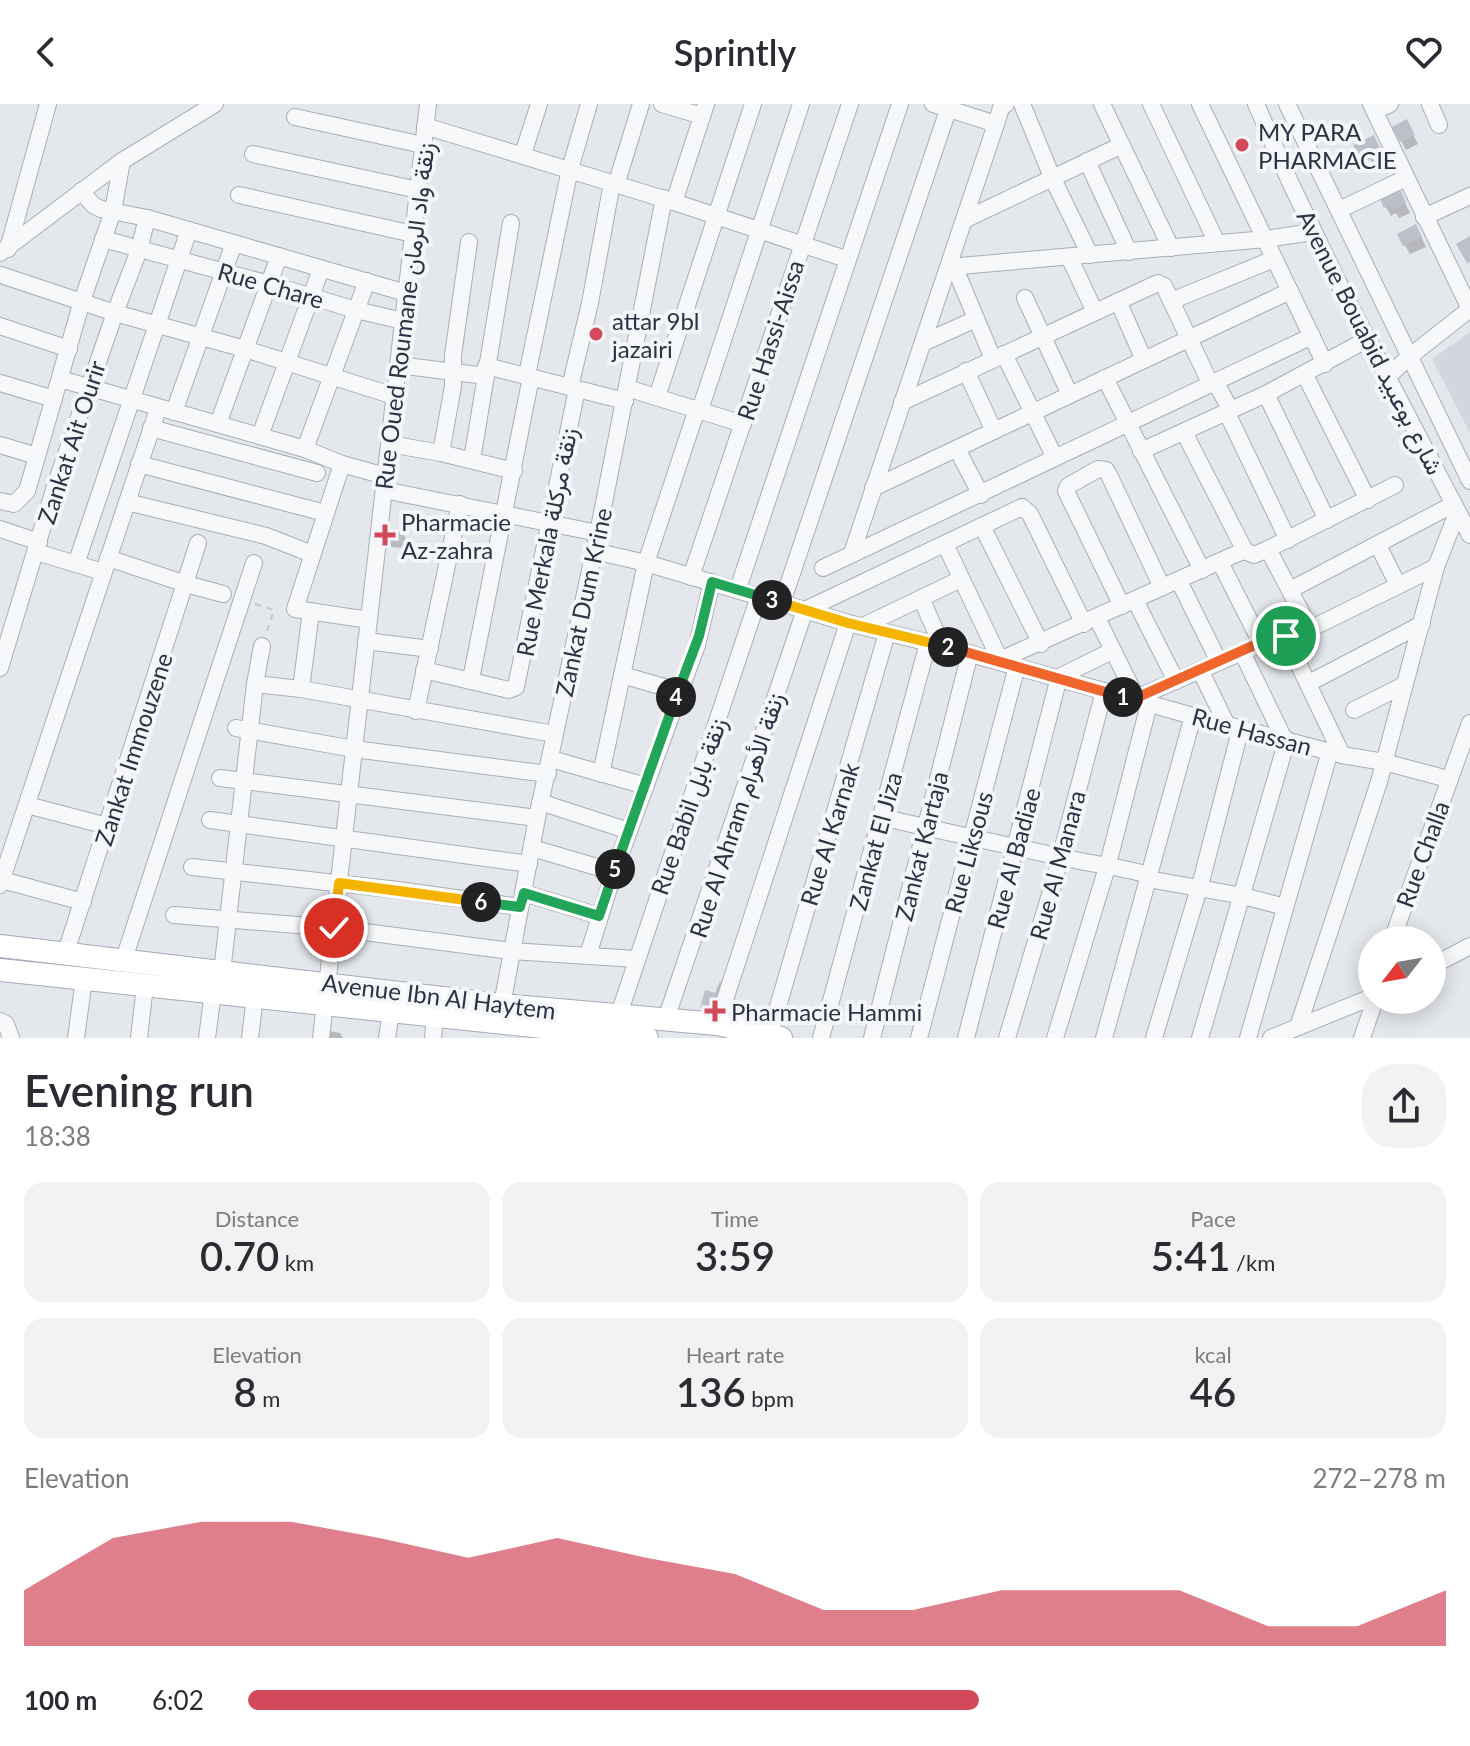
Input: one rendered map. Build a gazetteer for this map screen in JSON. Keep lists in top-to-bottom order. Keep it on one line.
{"streets":{"main road":["Avenue Ibn Al Haytem"],"street":["Rue Chare","Rue Oued Roumane زنقة واد الرمان","Rue Hassi-Aissa","Avenue Bouabid شارع بوعبيد","Zankat Ait Ourir","Rue Merkala زنقة مركلة","Zankat Dum Krine","Rue Hassan","Zankat Immouzene","Rue Babil زنقة بابل","Rue Al Ahram زنقة الأهرام","Rue Al Karnak","Zankat El Jiza","Zankat Kartaja","Rue Liksous","Rue Challa","Rue Al Badiae","Rue Al Manara"]},"crossings":[["Rue Chare","Rue Oued Roumane زنقة واد الرمان"],["Rue Chare","Zankat Ait Ourir"],["Rue Oued Roumane زنقة واد الرمان","Avenue Ibn Al Haytem"],["Rue Hassi-Aissa","Rue Hassan"],["Zankat Dum Krine","Rue Hassan"],["Zankat Dum Krine","Avenue Ibn Al Haytem"],["Rue Hassan","Rue Babil زنقة بابل"],["Rue Hassan","Rue Al Ahram زنقة الأهرام"],["Rue Hassan","Rue Al Karnak"],["Rue Hassan","Zankat El Jiza"],["Rue Hassan","Zankat Kartaja"],["Rue Hassan","Rue Liksous"],["Rue Hassan","Rue Challa"],["Rue Hassan","Rue Al Badiae"],["Rue Hassan","Rue Al Manara"],["Zankat Immouzene","Avenue Ibn Al Haytem"],["Rue Babil زنقة بابل","Avenue Ibn Al Haytem"],["Rue Al Ahram زنقة الأهرام","Avenue Ibn Al Haytem"],["Rue Al Karnak","Avenue Ibn Al Haytem"]],"places":{"other":["MY PARA PHARMACIE","attar 9bl jazairi"],"health":["Pharmacie Az-zahra","Pharmacie Hammi"]},"north":"bottom left","page":{"header":"Sprintly","pins":["3","2","1","4","5","6"],"heading":["Evening run","18:38"],"stats":[["Distance","0.70 km"],["Time","3:59"],["Pace","5:41 /km"],["Elevation","8 m"],["Heart rate","136 bpm"],["kcal","46"]],"chart":["Elevation","272–278 m"],"list":[{"name":"100 m","note":"6:02"}]}}
